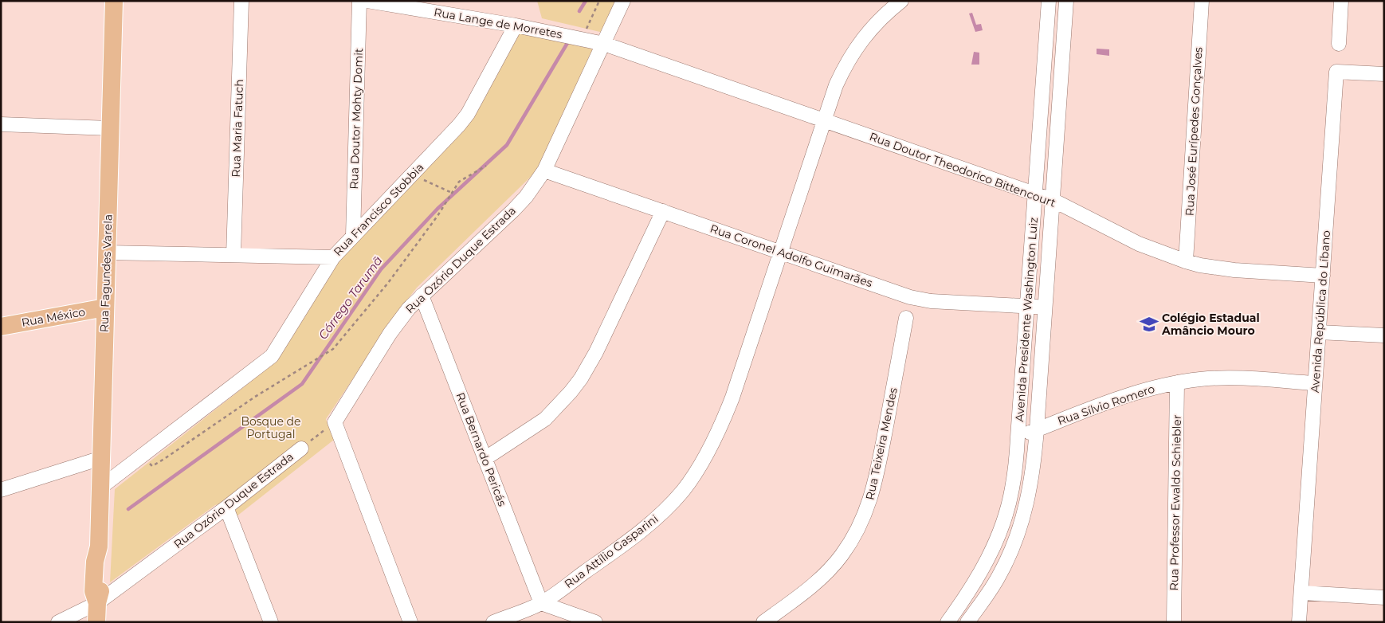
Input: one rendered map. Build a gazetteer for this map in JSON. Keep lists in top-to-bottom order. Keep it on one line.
{"streets":{"main road":["Rua Fagundes Varela","Rua México"],"street":["Rua Lange de Morretes","Rua Doutor Mohty Domit","Rua Maria Fatuch","Rua José Eurípedes Gonçalves","Rua Doutor Theodorico Bittencourt","Rua Francisco Stobbia","Rua Coronel Adolfo Guimarães","Rua Ozório Duque Estrada","Avenida República do Líbano","Avenida Presidente Washington Luiz","Rua Sílvio Romero","Rua Teixeira Mendes","Rua Bernardo Pericás","Rua Professor Ewaldo Schiebler","Rua Attílio Gasparini"]},"crossings":[["Rua Lange de Morretes","Rua Doutor Theodorico Bittencourt"],["Rua Lange de Morretes","Rua Francisco Stobbia"],["Rua Lange de Morretes","Rua Ozório Duque Estrada"],["Rua Doutor Mohty Domit","Rua Francisco Stobbia"],["Rua José Eurípedes Gonçalves","Rua Doutor Theodorico Bittencourt"],["Rua Doutor Theodorico Bittencourt","Rua Ozório Duque Estrada"],["Rua Doutor Theodorico Bittencourt","Avenida República do Líbano"],["Rua Doutor Theodorico Bittencourt","Avenida Presidente Washington Luiz"],["Rua Doutor Theodorico Bittencourt","Rua Attílio Gasparini"],["Rua Francisco Stobbia","Rua Fagundes Varela"],["Rua Coronel Adolfo Guimarães","Rua Ozório Duque Estrada"],["Rua Coronel Adolfo Guimarães","Avenida Presidente Washington Luiz"],["Rua Coronel Adolfo Guimarães","Rua Attílio Gasparini"],["Rua Ozório Duque Estrada","Rua Fagundes Varela"],["Rua Ozório Duque Estrada","Rua Bernardo Pericás"],["Rua Fagundes Varela","Rua México"],["Avenida República do Líbano","Rua Sílvio Romero"],["Avenida Presidente Washington Luiz","Rua Sílvio Romero"],["Rua Sílvio Romero","Rua Professor Ewaldo Schiebler"],["Rua Bernardo Pericás","Rua Attílio Gasparini"]],"water":["Córrego Tarumã"],"parks":["Bosque de Portugal"],"places":{"school or university":["Colégio Estadual Amâncio Mouro"]}}
